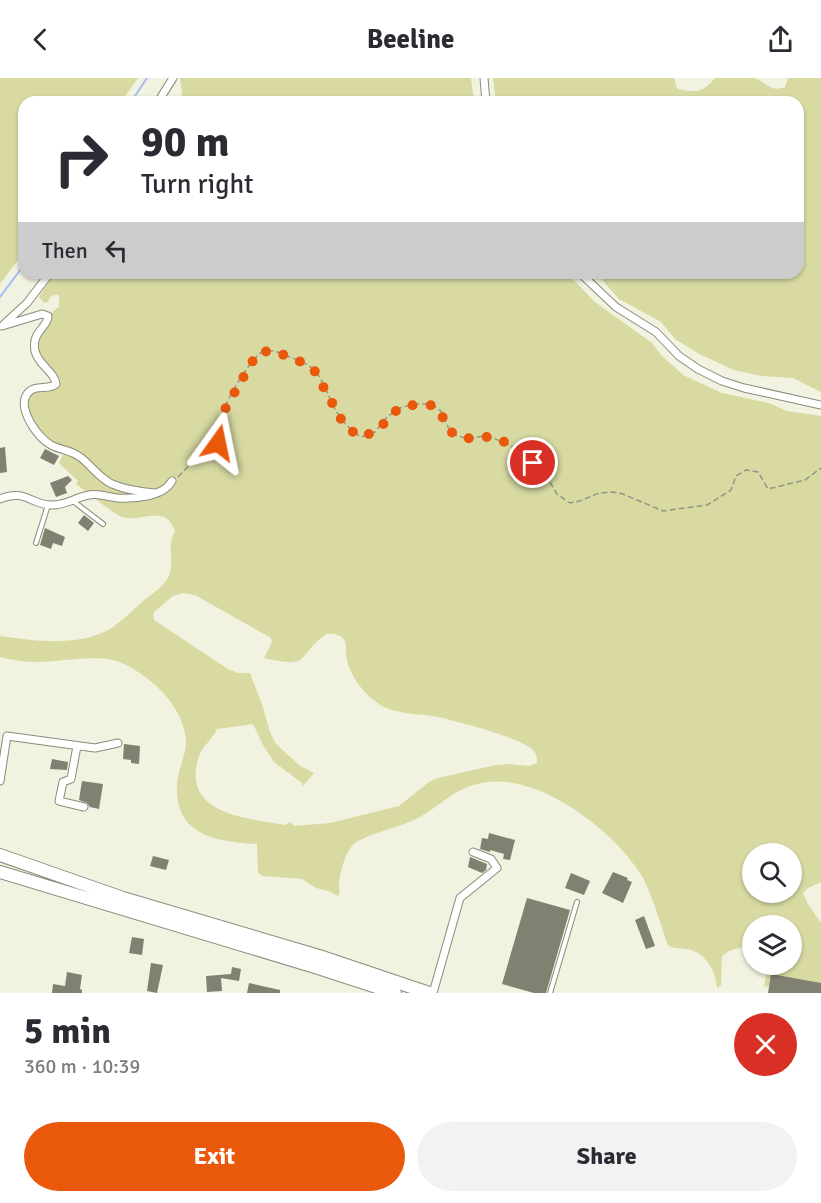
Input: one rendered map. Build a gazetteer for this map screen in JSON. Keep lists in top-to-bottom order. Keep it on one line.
{"page":{"header":"Beeline","turn":["90 m","Turn right"],"then":"Then","heading":["5 min","360 m · 10:39"],"buttons":["Exit","Share"]}}
